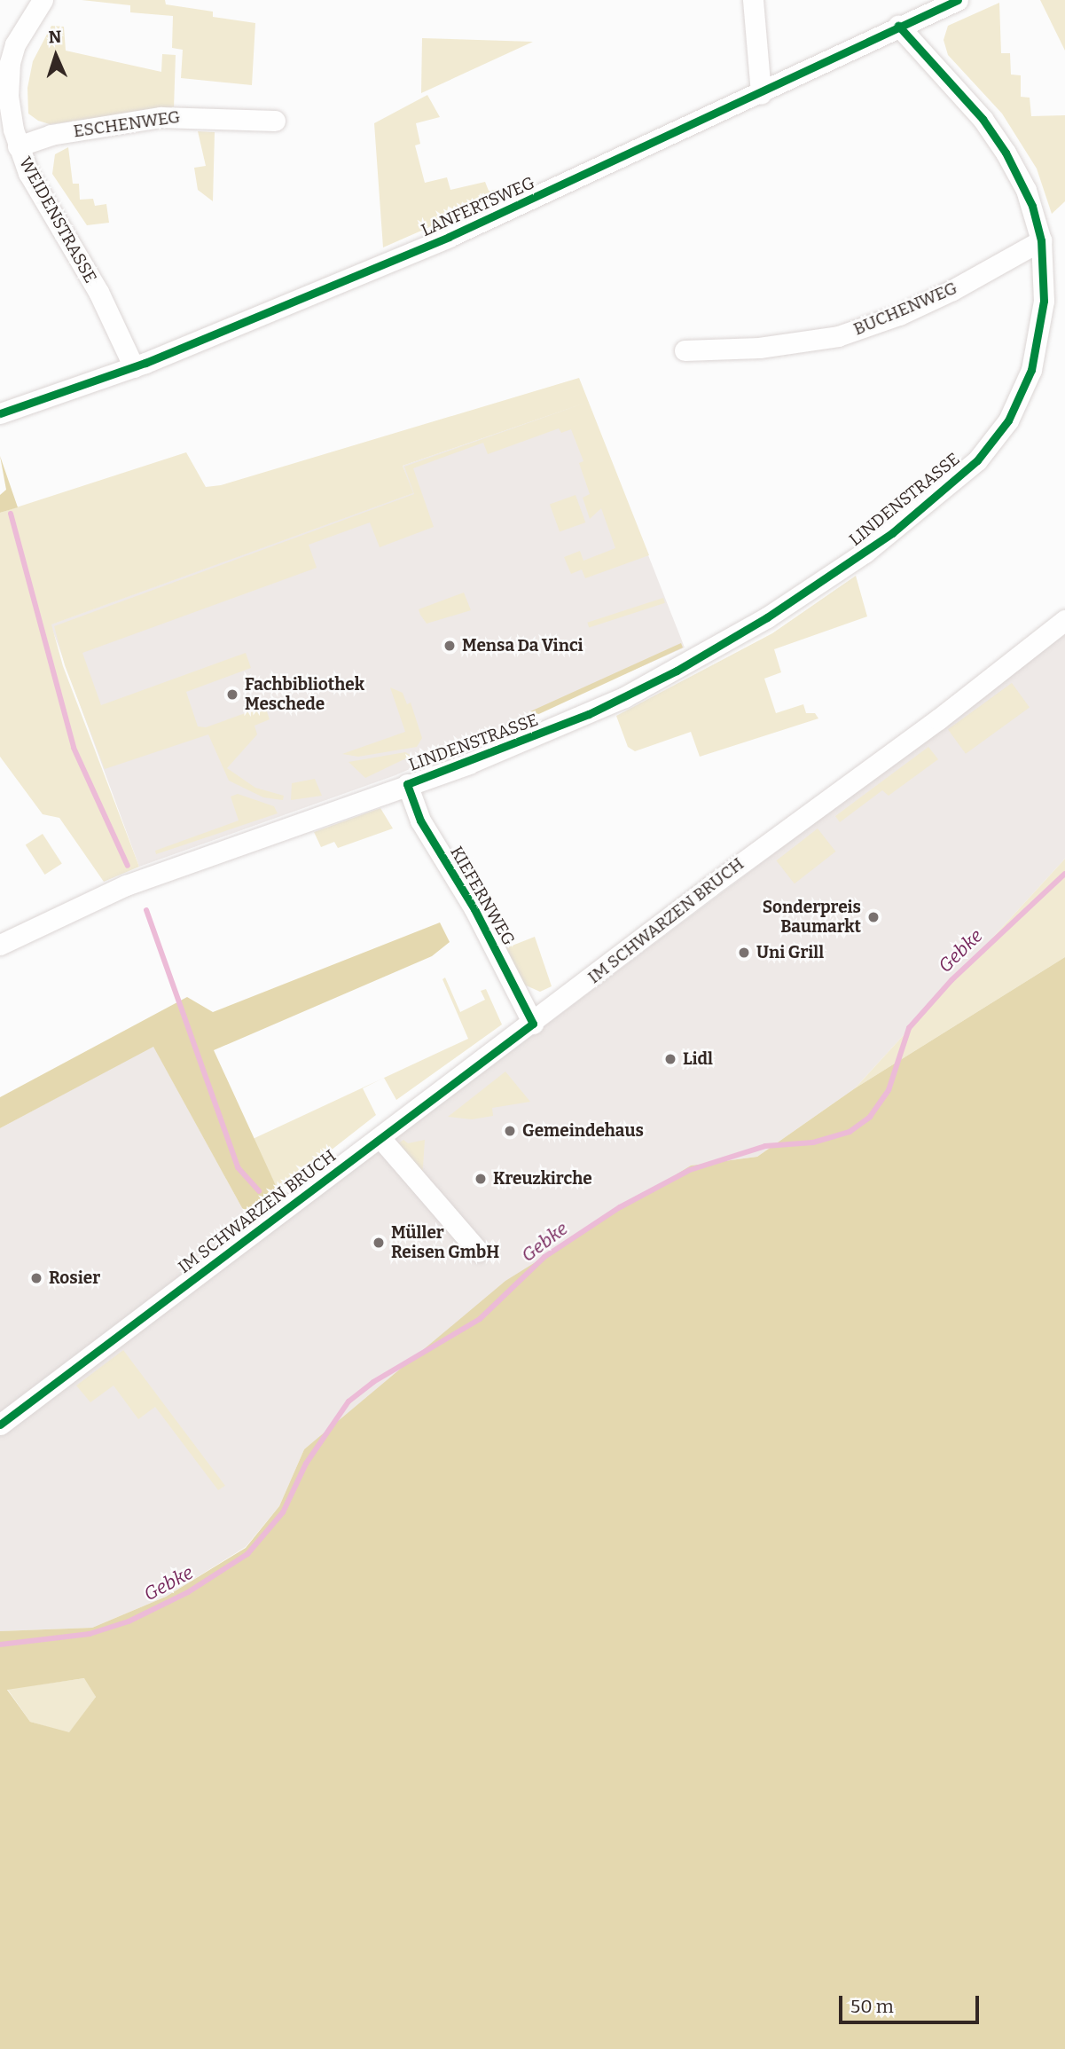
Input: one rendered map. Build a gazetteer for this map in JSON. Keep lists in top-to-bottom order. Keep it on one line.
{"streets":{"street":["ESCHENWEG","LANFERTSWEG","WEIDENSTRASSE","BUCHENWEG","LINDENSTRASSE","KIEFERNWEG","IM SCHWARZEN BRUCH"]},"crossings":[["ESCHENWEG","WEIDENSTRASSE"],["LANFERTSWEG","WEIDENSTRASSE"],["LANFERTSWEG","LINDENSTRASSE"],["BUCHENWEG","LINDENSTRASSE"],["LINDENSTRASSE","KIEFERNWEG"],["KIEFERNWEG","IM SCHWARZEN BRUCH"]],"water":["Gebke"],"places":["Mensa Da Vinci","Fachbibliothek Meschede","Sonderpreis Baumarkt","Uni Grill","Lidl","Gemeindehaus","Kreuzkirche","Müller Reisen GmbH","Rosier"],"scale_bar":"50 m","north":"top"}
